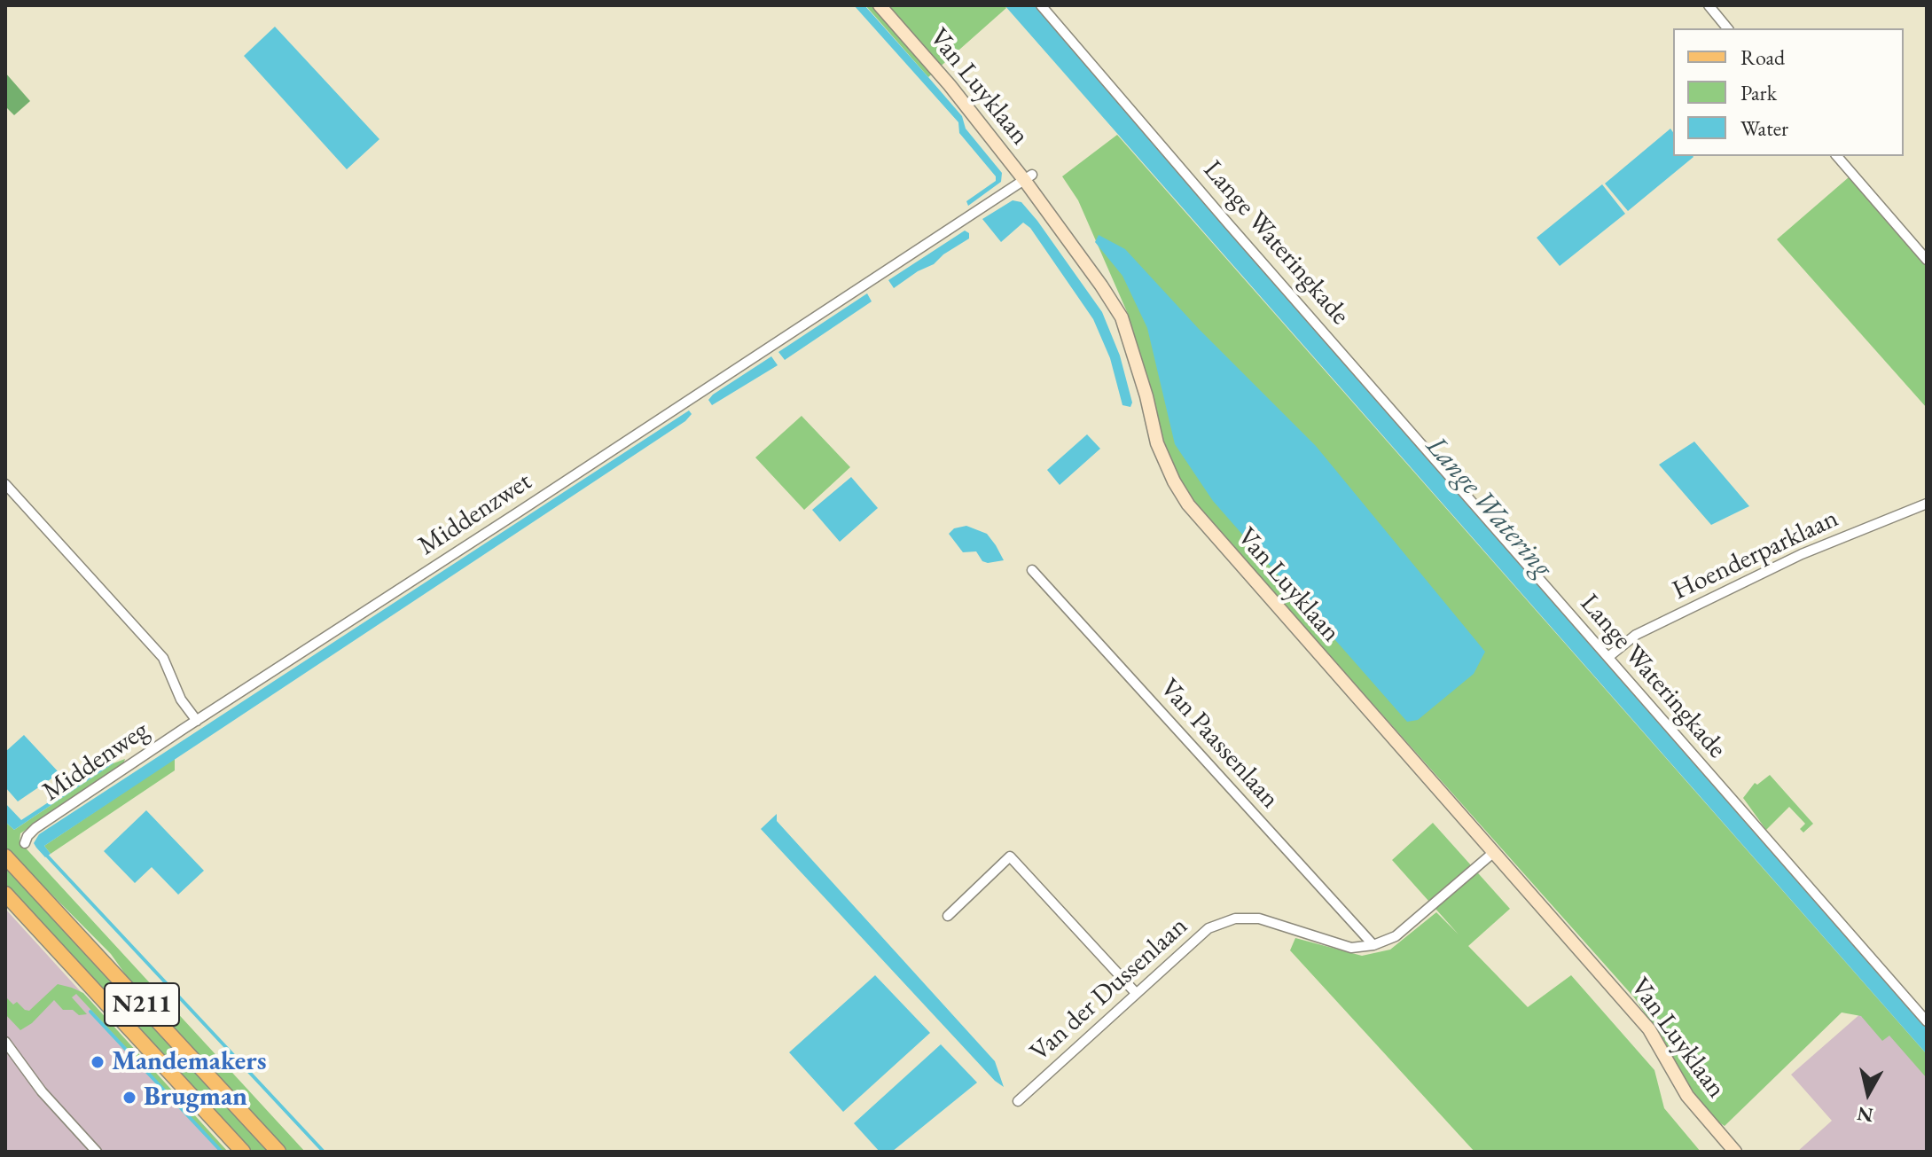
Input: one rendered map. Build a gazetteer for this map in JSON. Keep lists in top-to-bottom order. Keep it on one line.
{"streets":{"main road":["N211"],"street":["Van Luyklaan","Lange Wateringkade","Middenzwet","Hoenderparklaan","Van Paassenlaan","Middenweg","Van der Dussenlaan"]},"crossings":[["Van Luyklaan","Middenzwet"],["Lange Wateringkade","Hoenderparklaan"],["Middenzwet","Middenweg"],["Van Paassenlaan","Van der Dussenlaan"]],"water":["Lange Watering"],"places":["Mandemakers","Brugman"],"legend":["Road","Park","Water"],"north":"bottom"}
